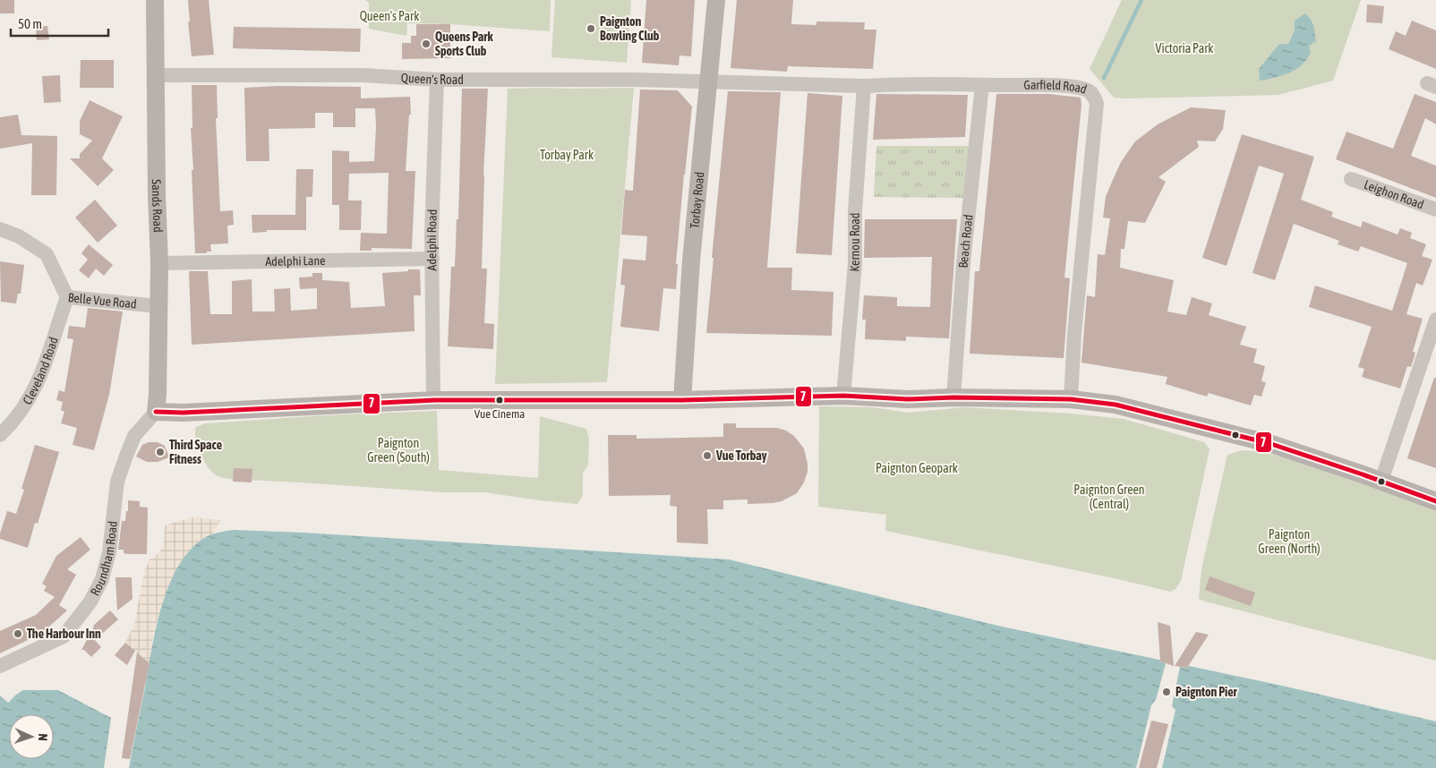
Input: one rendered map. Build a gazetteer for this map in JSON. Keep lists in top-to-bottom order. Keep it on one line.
{"streets":{"main road":["Torbay Road","Sands Road"],"street":["Queen's Road","Garfield Road","Leighon Road","Adelphi Road","Kernou Road","Beach Road","Adelphi Lane","Belle Vue Road","Cleveland Road","Roundham Road"]},"crossings":[["Queen's Road","Garfield Road"],["Queen's Road","Torbay Road"],["Queen's Road","Sands Road"],["Queen's Road","Adelphi Road"],["Garfield Road","Torbay Road"],["Garfield Road","Kernou Road"],["Garfield Road","Beach Road"],["Sands Road","Adelphi Lane"],["Sands Road","Belle Vue Road"],["Sands Road","Roundham Road"],["Adelphi Road","Adelphi Lane"],["Belle Vue Road","Cleveland Road"]],"parks":["Queen's Park","Victoria Park","Torbay Park","Paignton Green (South)","Paignton Geopark","Paignton Green (Central)","Paignton Green (North)"],"places":["Paignton Bowling Club","Queens Park Sports Club","Vue Cinema","Third Space Fitness","Vue Torbay","The Harbour Inn","Paignton Pier"],"lines":["transit line 7"],"scale_bar":"50 m","north":"right"}
